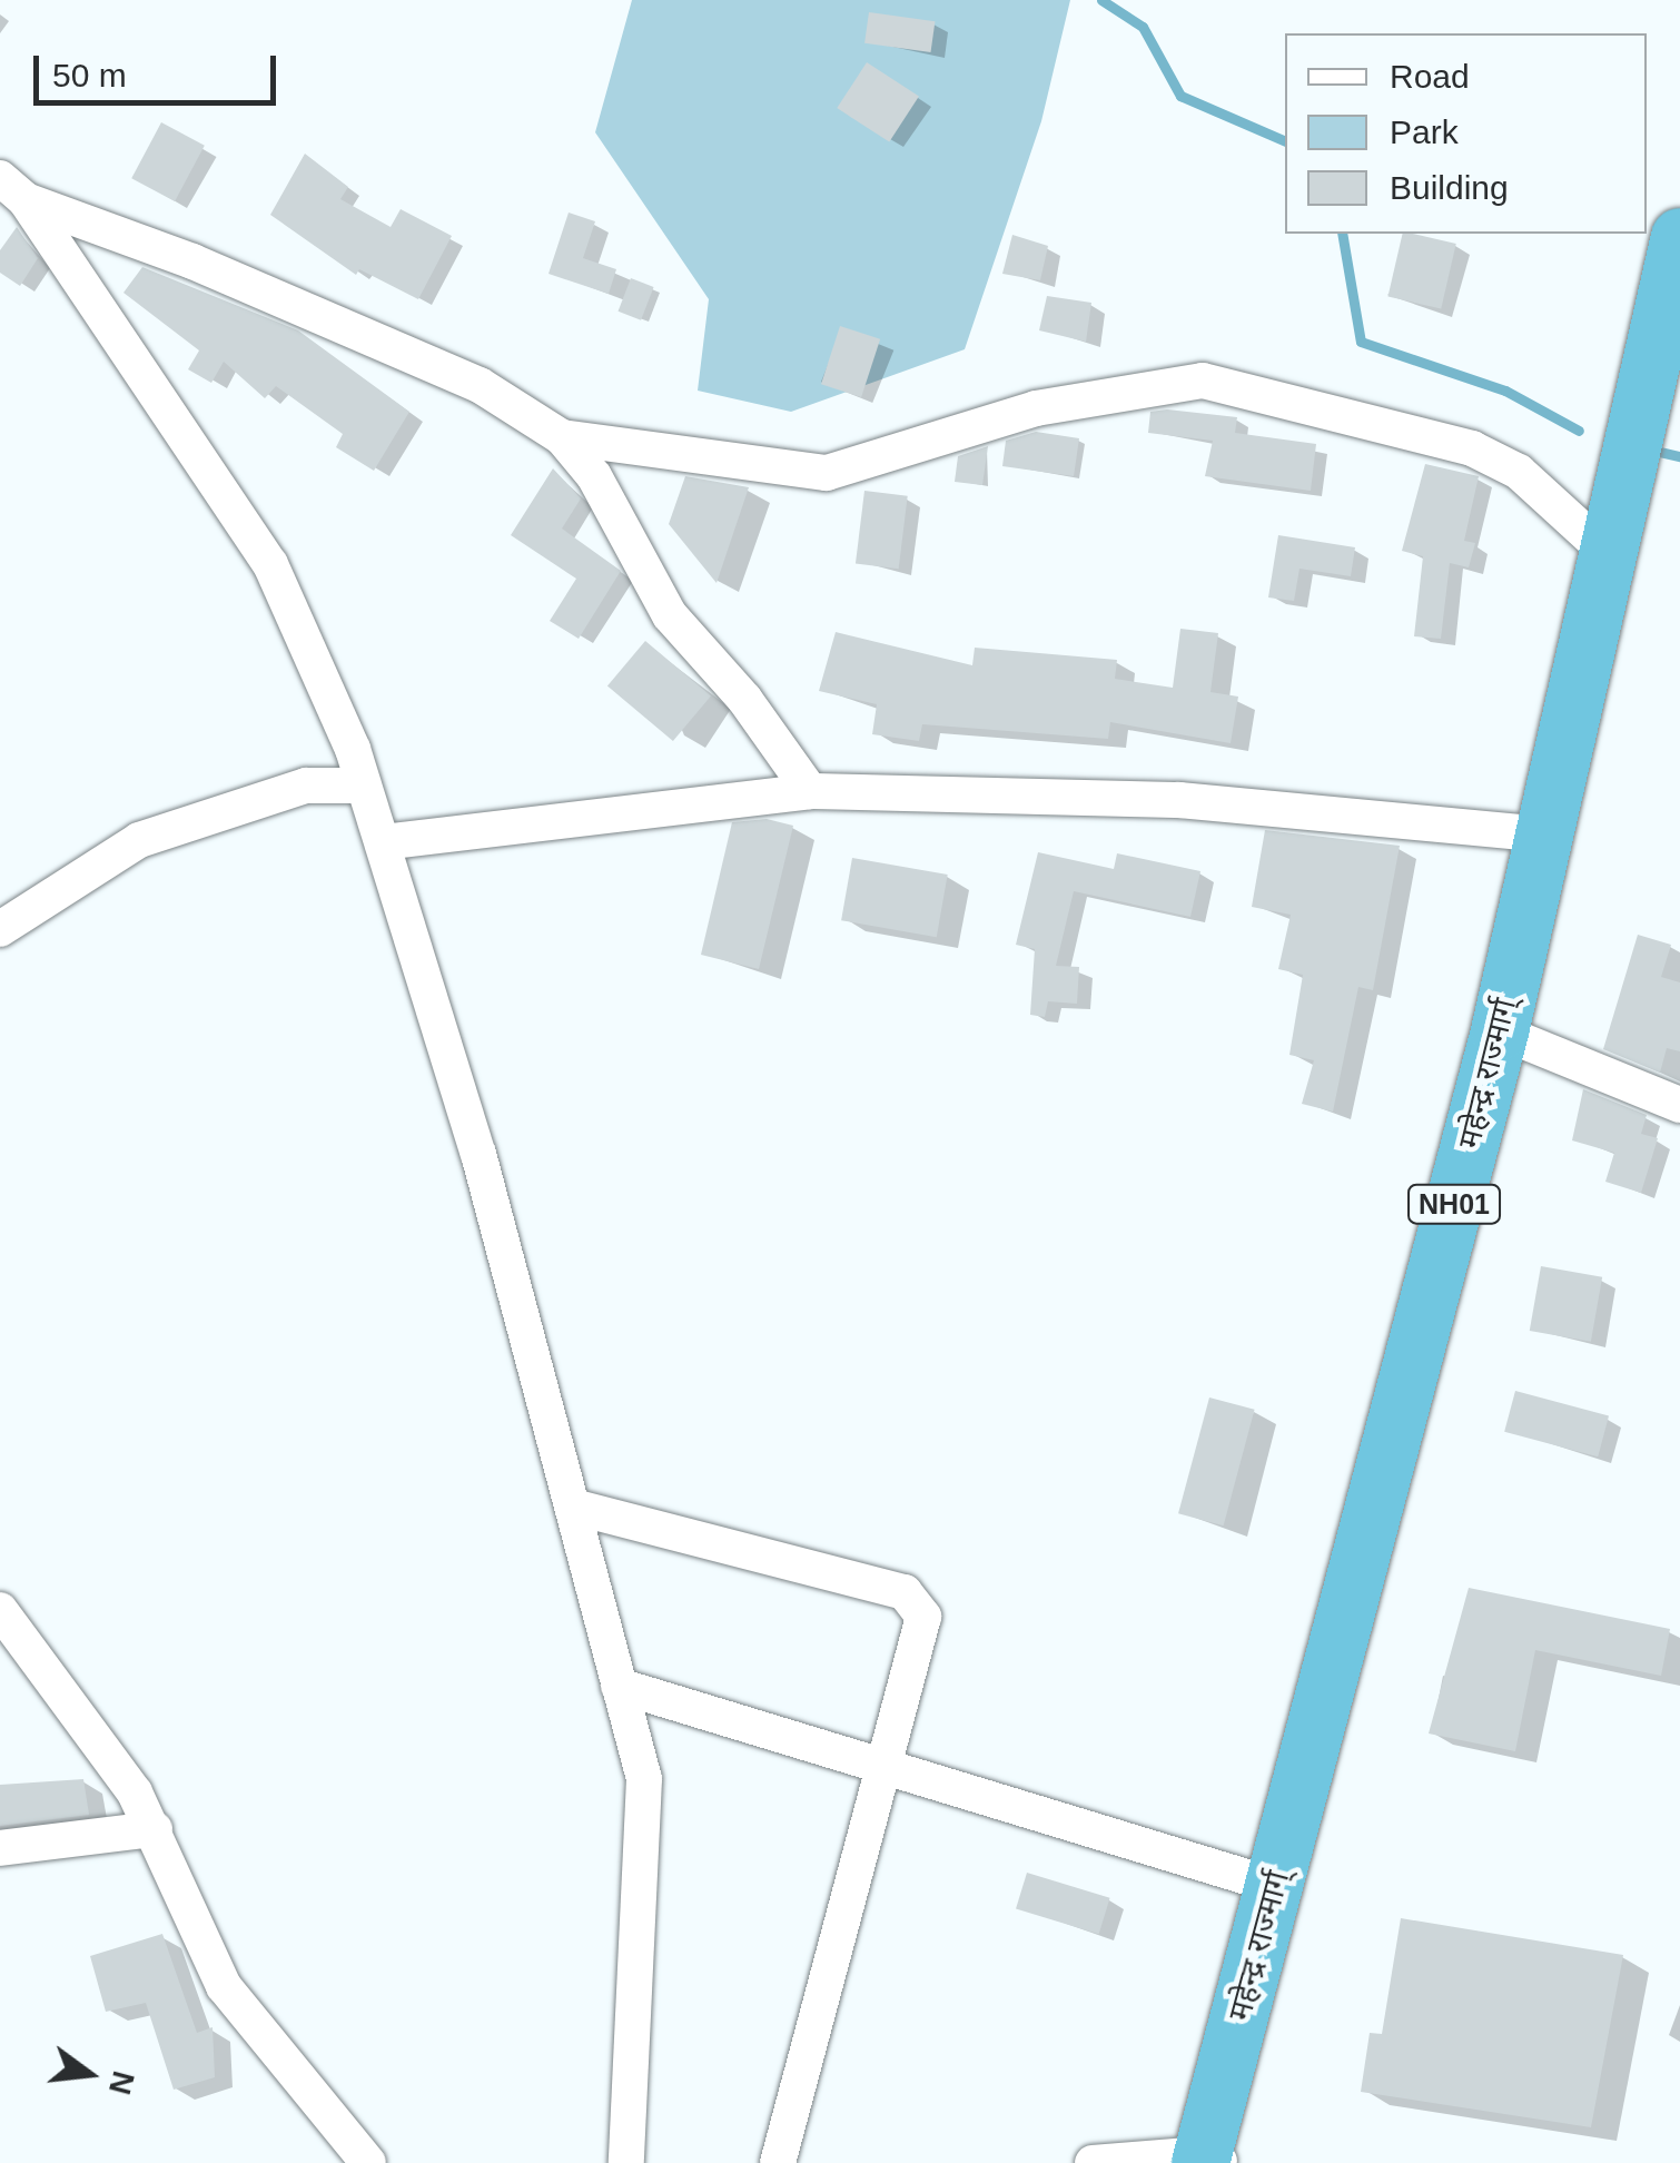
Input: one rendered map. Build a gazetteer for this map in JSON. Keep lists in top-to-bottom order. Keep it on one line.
{"streets":{"highway":["महेन्द्र राज्मार्ग्","NH01"]},"legend":["Road","Park","Building"],"scale_bar":"50 m","north":"right"}
